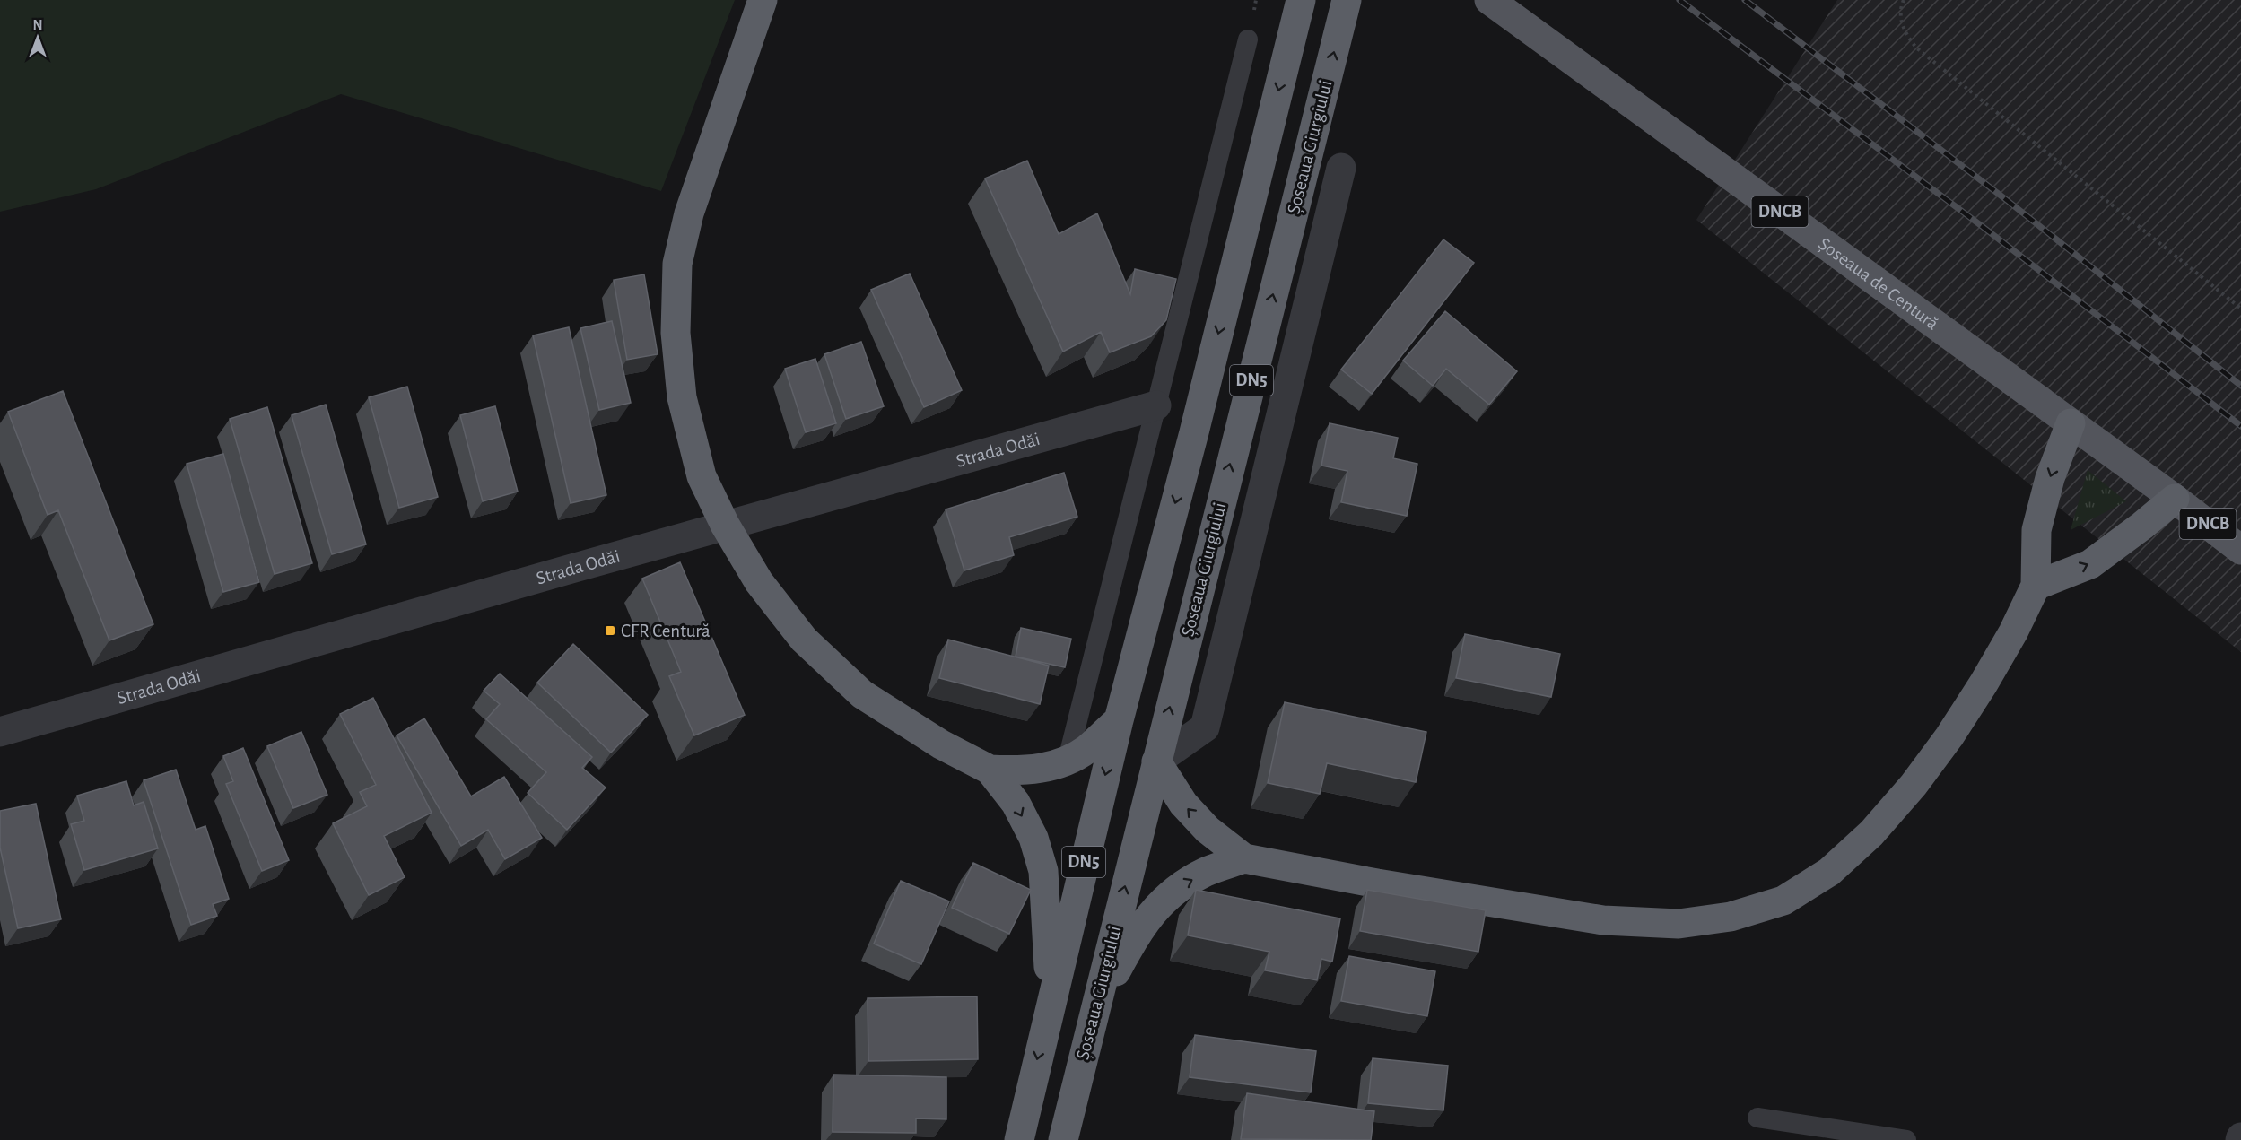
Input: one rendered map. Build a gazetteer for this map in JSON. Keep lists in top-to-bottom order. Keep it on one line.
{"streets":{"highway":["Șoseaua Giurgiului","DN5"],"main road":["DNCB","Șoseaua de Centură"],"street":["Strada Odăi"]},"places":{"transit":["CFR Centură"]},"north":"top"}
